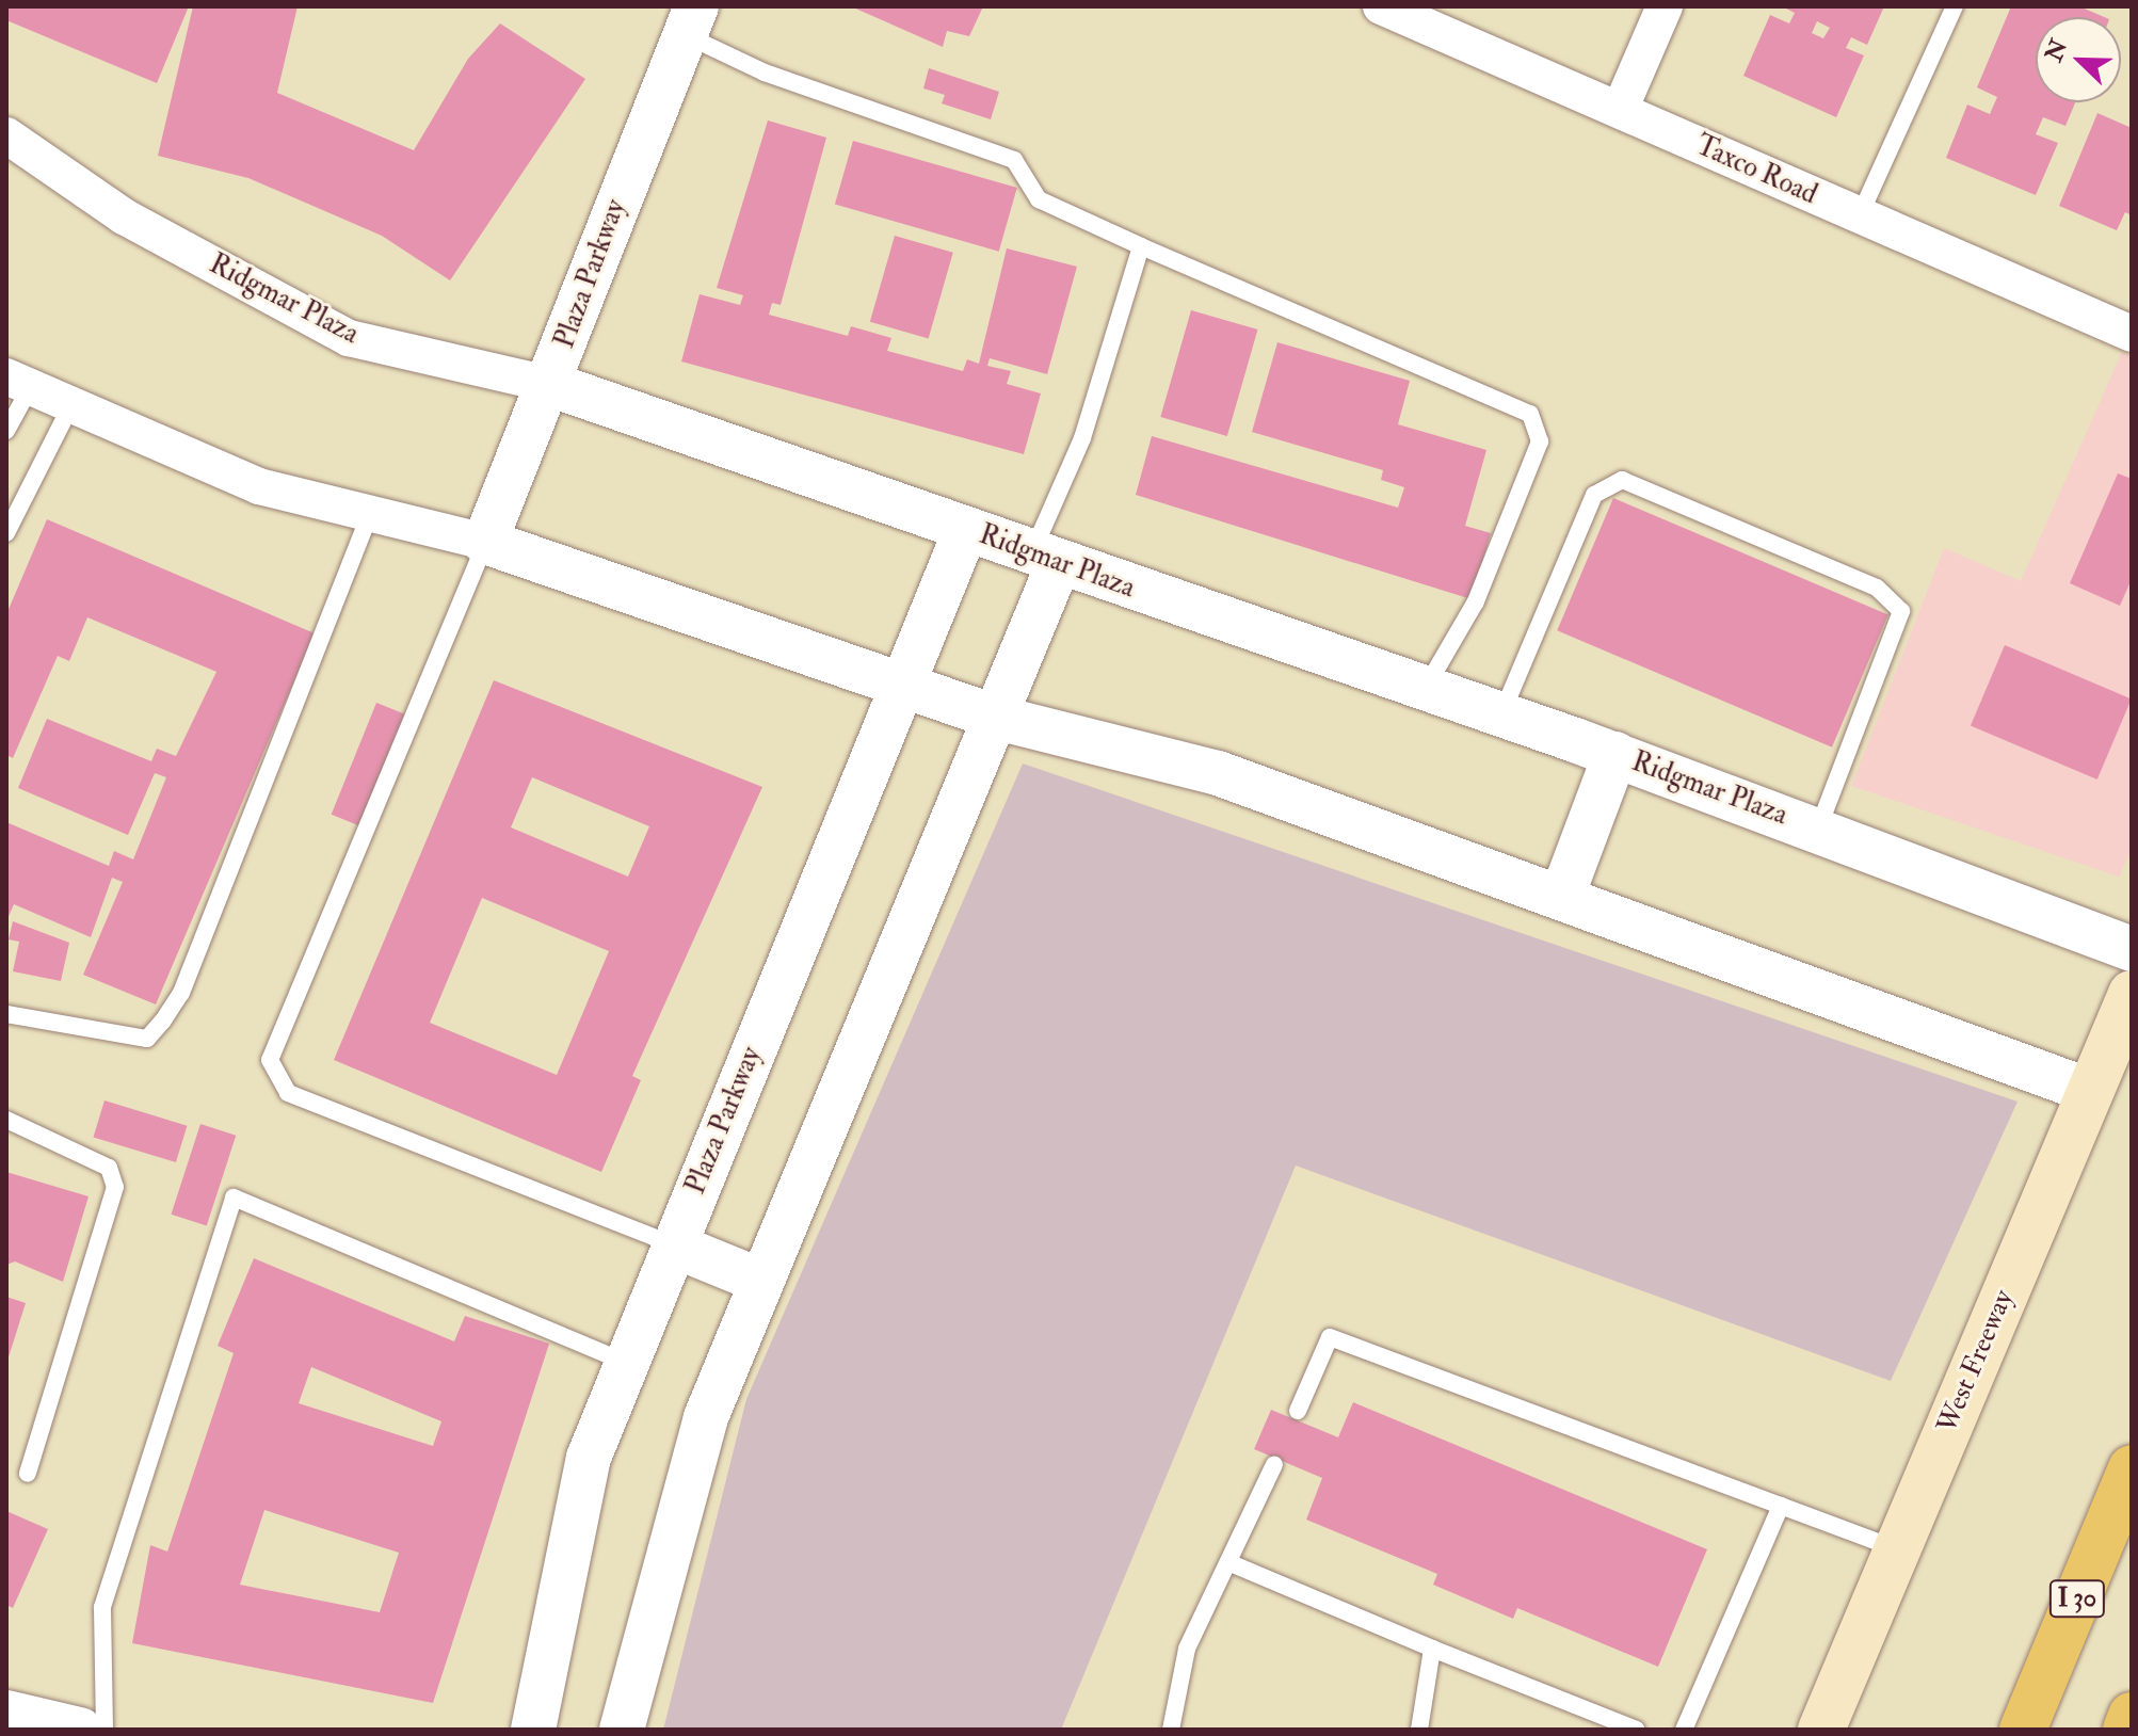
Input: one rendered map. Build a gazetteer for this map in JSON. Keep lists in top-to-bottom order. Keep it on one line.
{"streets":{"highway":["I 30"],"main road":["West Freeway"],"street":["Taxco Road","Plaza Parkway","Ridgmar Plaza"]},"crossings":[["Plaza Parkway","Ridgmar Plaza"]],"north":"top left"}
